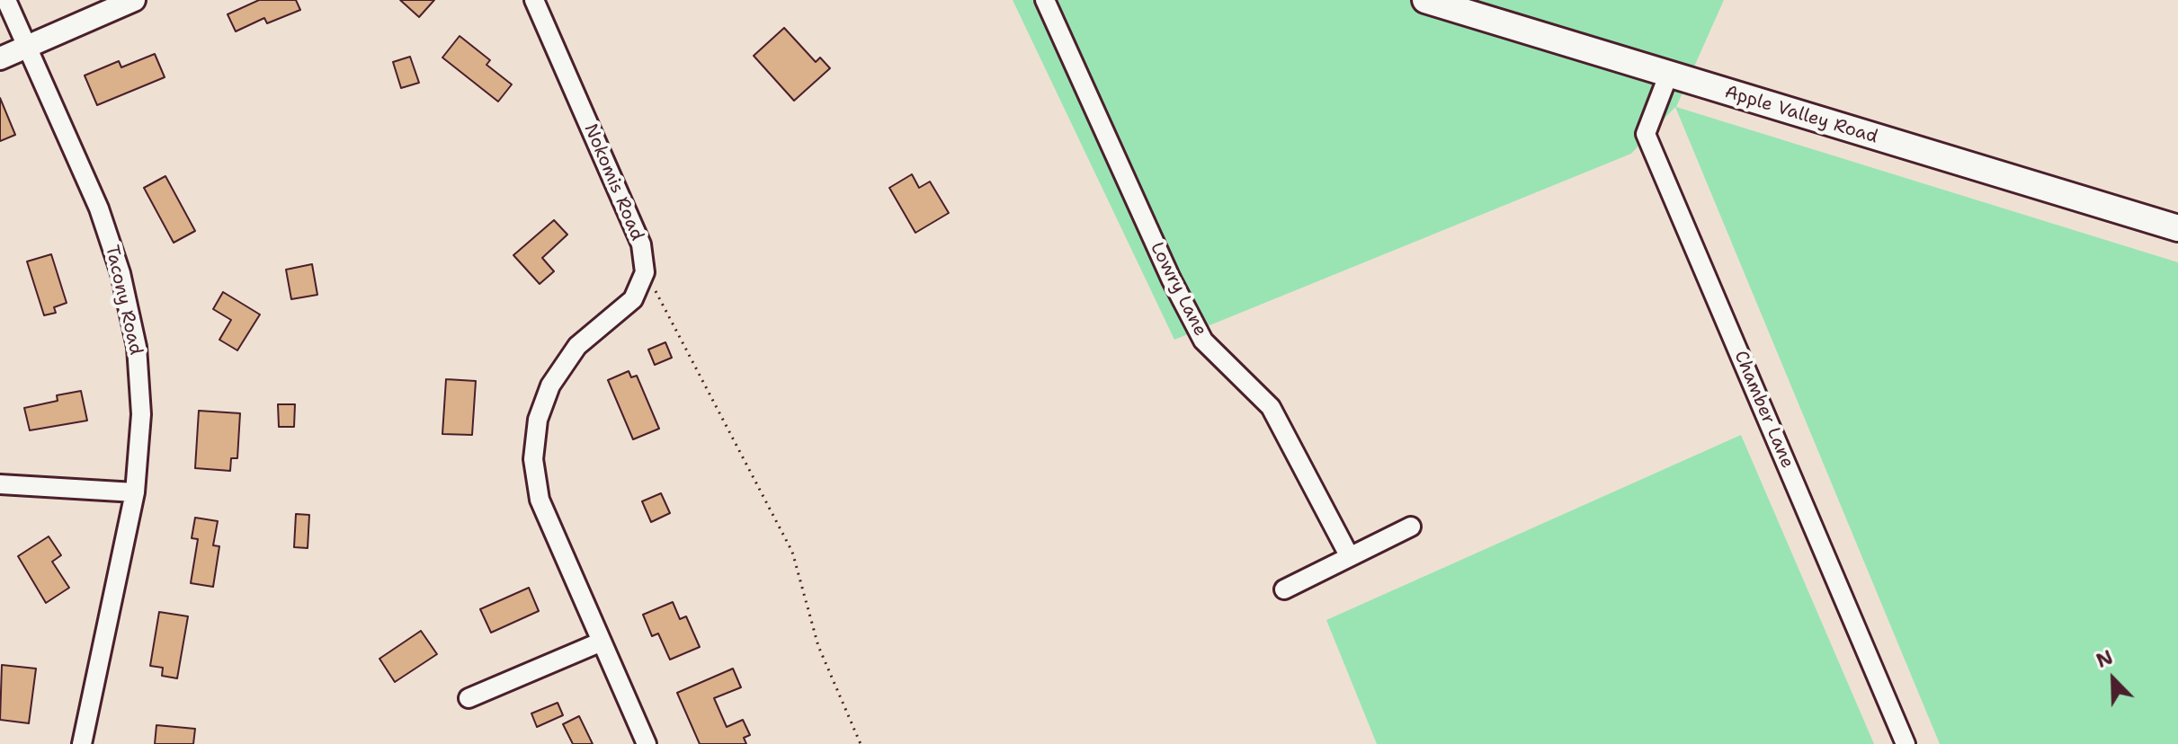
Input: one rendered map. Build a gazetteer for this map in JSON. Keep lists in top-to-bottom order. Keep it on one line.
{"streets":{"main road":["Apple Valley Road"],"street":["Nokomis Road","Lowry Lane","Tacony Road","Chamber Lane"]},"crossings":[["Apple Valley Road","Chamber Lane"]],"north":"top left"}
